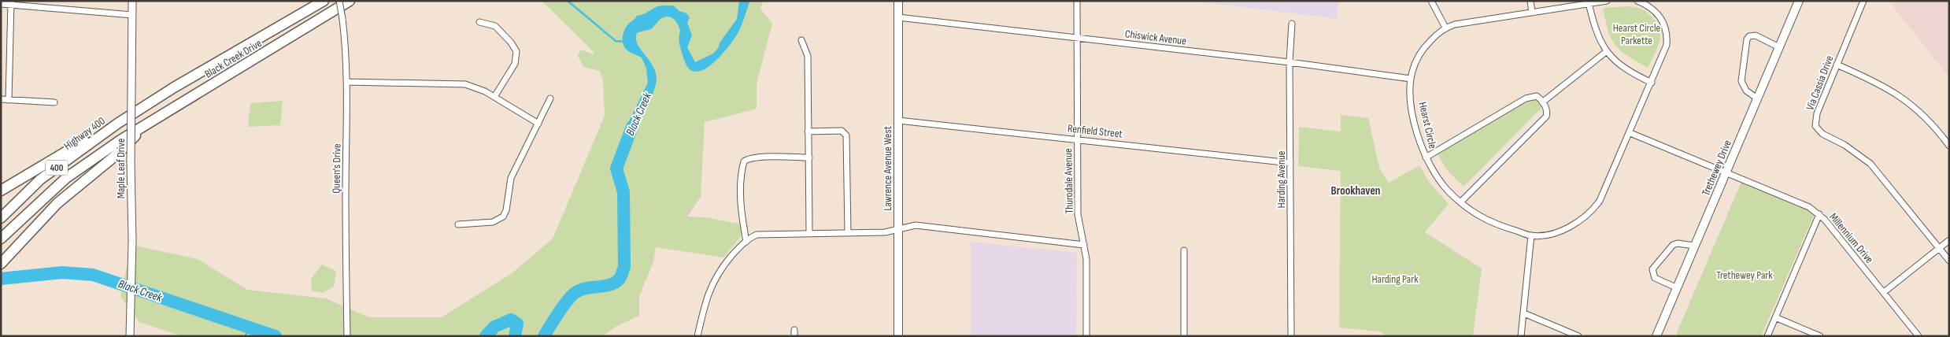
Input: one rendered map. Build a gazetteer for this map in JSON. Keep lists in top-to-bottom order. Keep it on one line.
{"streets":{"highway":["Black Creek Drive","Highway 400","400"],"main road":["Trethewey Drive","Lawrence Avenue West"],"street":["Chiswick Avenue","Via Cassia Drive","Hearst Circle","Renfield Street","Maple Leaf Drive","Queen's Drive","Harding Avenue","Thurodale Avenue","Millennium Drive"]},"crossings":[["Chiswick Avenue","Hearst Circle"],["Chiswick Avenue","Lawrence Avenue West"],["Chiswick Avenue","Harding Avenue"],["Chiswick Avenue","Thurodale Avenue"],["Black Creek Drive","Highway 400"],["Renfield Street","Lawrence Avenue West"],["Renfield Street","Harding Avenue"],["Renfield Street","Thurodale Avenue"],["Trethewey Drive","Millennium Drive"]],"districts":["Brookhaven"],"water":["Black Creek"],"parks":["Hearst Circle Parkette","Trethewey Park","Harding Park"]}
